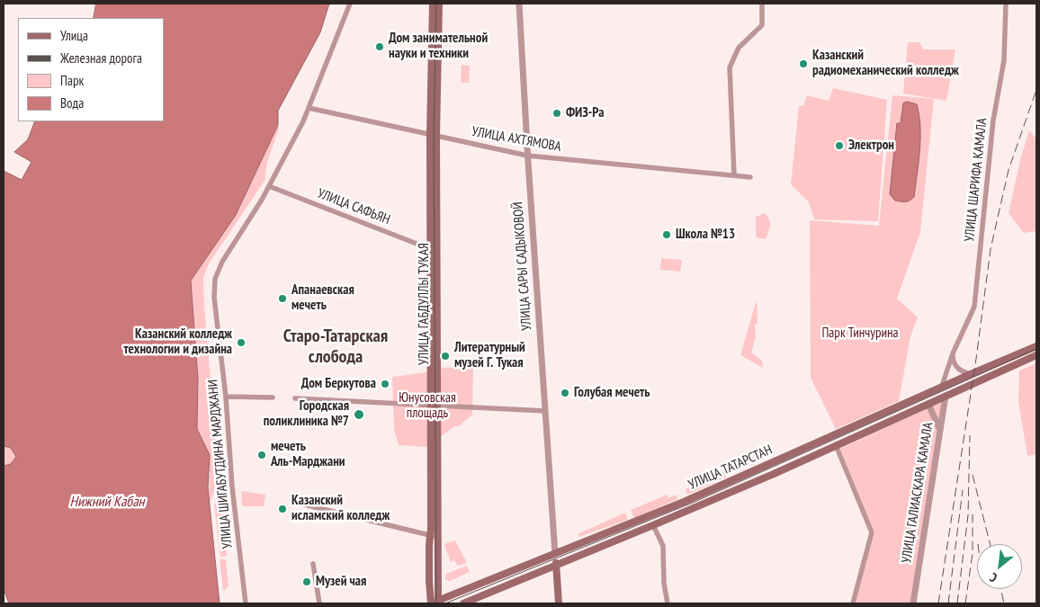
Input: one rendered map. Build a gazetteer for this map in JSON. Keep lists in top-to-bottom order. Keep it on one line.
{"streets":{"main road":["УЛИЦА ГАБДУЛЛЫ ТУКАЯ","УЛИЦА ТАТАРСТАН"],"street":["УЛИЦА АХТЯМОВА","УЛИЦА ШАРИФА КАМАЛА","УЛИЦА САФЬЯН","УЛИЦА САРЫ САДЫКОВОЙ","УЛИЦА ШИГАБУТДИНА МАРДЖАНИ","УЛИЦА ГАЛИАСКАРА КАМАЛА"]},"crossings":[["УЛИЦА АХТЯМОВА","УЛИЦА САРЫ САДЫКОВОЙ"],["УЛИЦА АХТЯМОВА","УЛИЦА ГАБДУЛЛЫ ТУКАЯ"],["УЛИЦА АХТЯМОВА","УЛИЦА ШИГАБУТДИНА МАРДЖАНИ"],["УЛИЦА ШАРИФА КАМАЛА","УЛИЦА ТАТАРСТАН"],["УЛИЦА САФЬЯН","УЛИЦА ГАБДУЛЛЫ ТУКАЯ"],["УЛИЦА САФЬЯН","УЛИЦА ШИГАБУТДИНА МАРДЖАНИ"],["УЛИЦА САРЫ САДЫКОВОЙ","УЛИЦА ТАТАРСТАН"],["УЛИЦА ГАБДУЛЛЫ ТУКАЯ","УЛИЦА ТАТАРСТАН"],["УЛИЦА ТАТАРСТАН","УЛИЦА ГАЛИАСКАРА КАМАЛА"]],"districts":["Старо-Татарская слобода"],"water":["Нижний Кабан"],"parks":["Парк Тинчурина","Юнусовская площадь"],"places":["Дом занимательной науки и техники","Казанский радиомеханический колледж","ФИЗ-Ра","Электрон","Школа №13","Апанаевская мечеть","Казанский колледж технологии и дизайна","Литературный музей Г. Тукая","Дом Беркутова","Голубая мечеть","Городская поликлиника №7","мечеть Аль-Марджани","Казанский исламский колледж","Музей чая"],"legend":["Улица","Железная дорога","Парк","Вода"],"north":"bottom left"}
